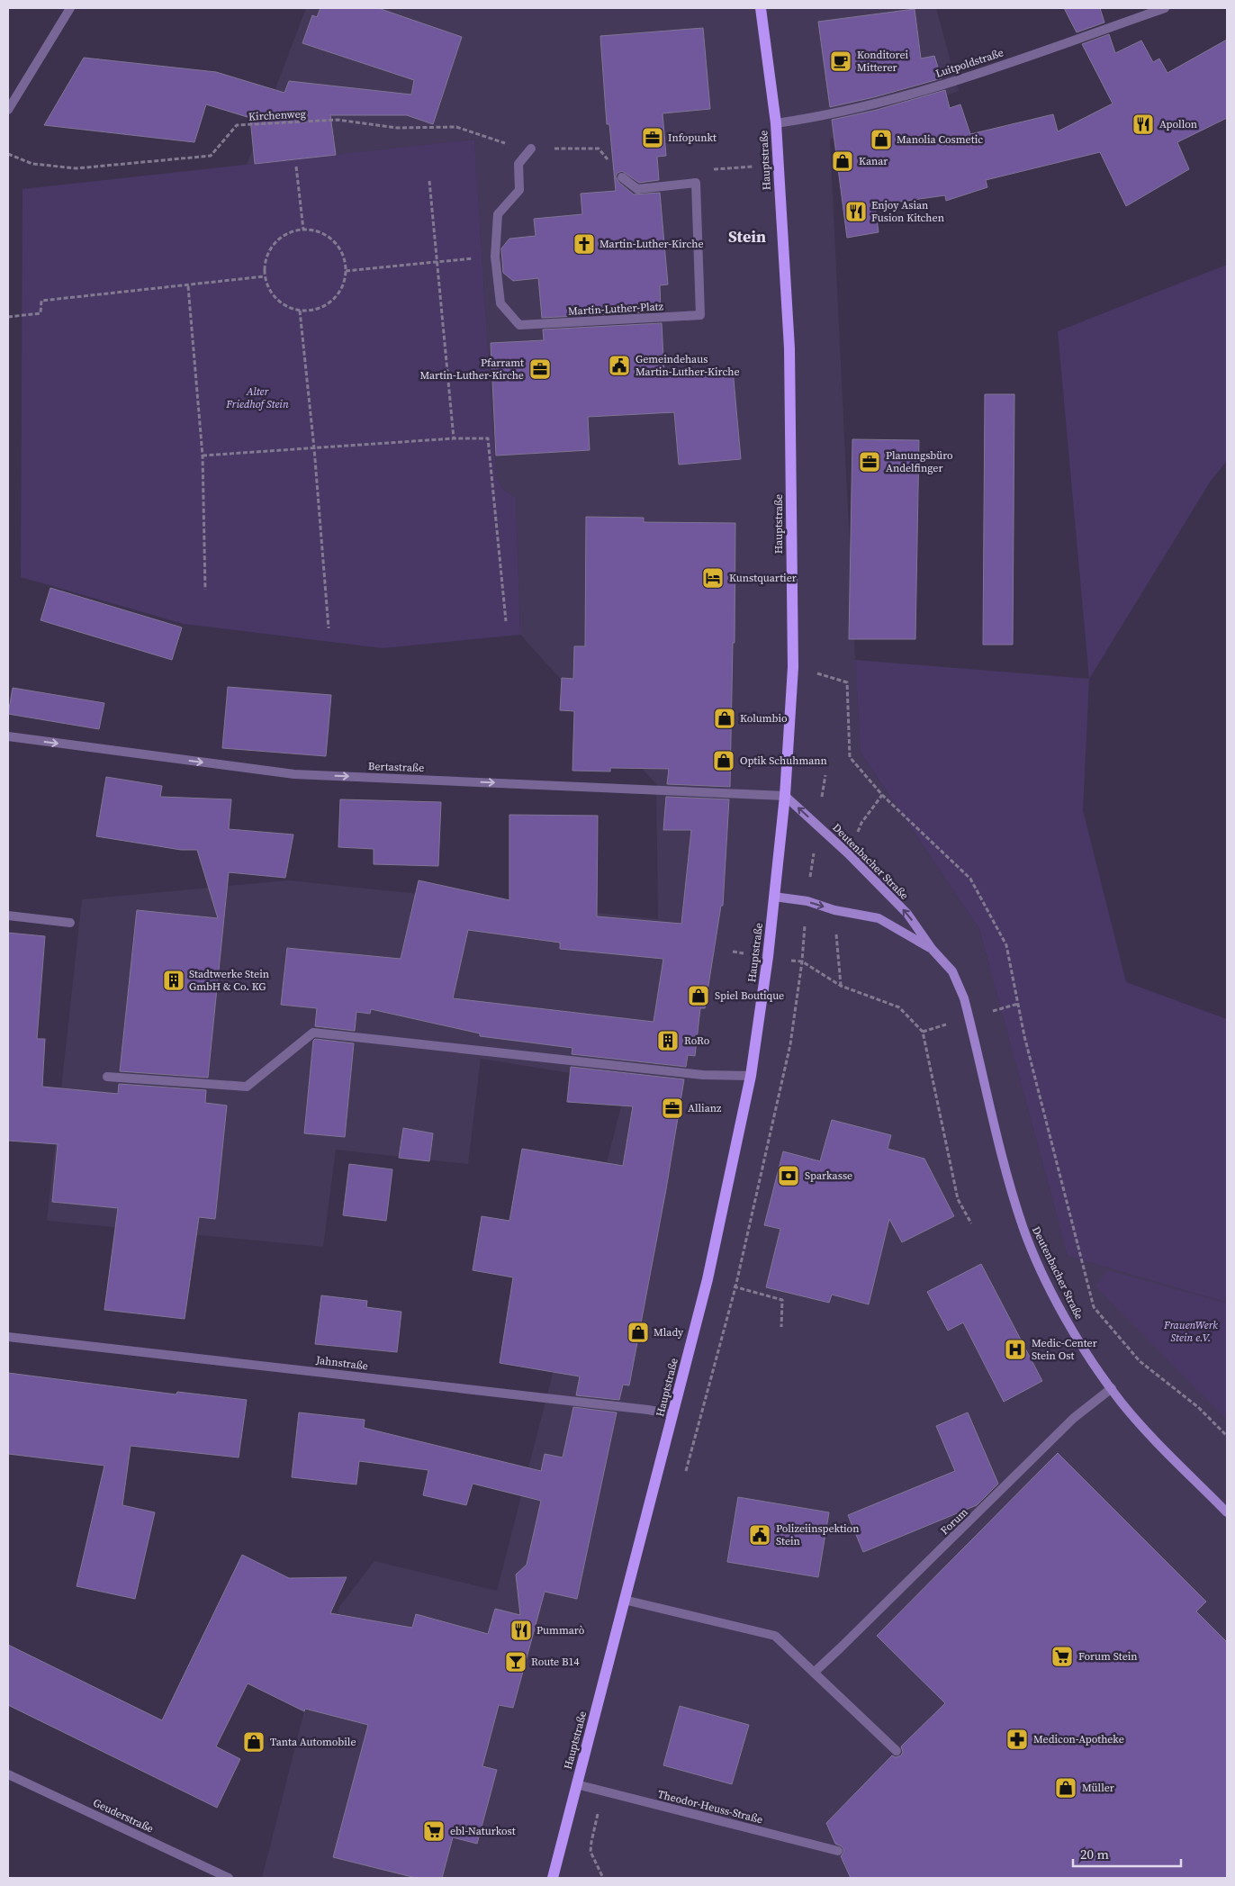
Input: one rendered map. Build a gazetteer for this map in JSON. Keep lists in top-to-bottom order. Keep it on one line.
{"streets":{"main road":["Hauptstraße"],"street":["Luitpoldstraße","Martin-Luther-Platz","Bertastraße","Deutenbacher Straße","Jahnstraße","Forum","Theodor-Heuss-Straße","Geuderstraße"],"path":["Kirchenweg"]},"crossings":[["Luitpoldstraße","Hauptstraße"],["Hauptstraße","Bertastraße"],["Hauptstraße","Deutenbacher Straße"],["Hauptstraße","Jahnstraße"],["Hauptstraße","Theodor-Heuss-Straße"],["Bertastraße","Deutenbacher Straße"],["Deutenbacher Straße","Forum"]],"one_way":["Bertastraße"],"districts":["Stein"],"parks":["Alter Friedhof Stein","FrauenWerk Stein e.V."],"places":{"cafe":["Konditorei Mitterer"],"restaurant":["Apollon","Enjoy Asian Fusion Kitchen","Pummarò"],"office":["Infopunkt","Pfarramt Martin-Luther-Kirche","Planungsbüro Andelfinger","Allianz"],"shop":["Manolia Cosmetic","Kanar","Kolumbio","Optik Schuhmann","Spiel Boutique","Mlady","Tanta Automobile","Müller"],"church":["Martin-Luther-Kirche"],"public building":["Gemeindehaus Martin-Luther-Kirche","Polizeiinspektion Stein"],"hotel":["Kunstquartier"],"building":["Stadtwerke Stein GmbH & Co. KG","RoRo"],"bank":["Sparkasse"],"hospital":["Medic-Center Stein Ost"],"supermarket":["Forum Stein","ebl-Naturkost"],"bar":["Route B14"],"pharmacy":["Medicon-Apotheke"]},"scale_bar":"20 m"}
